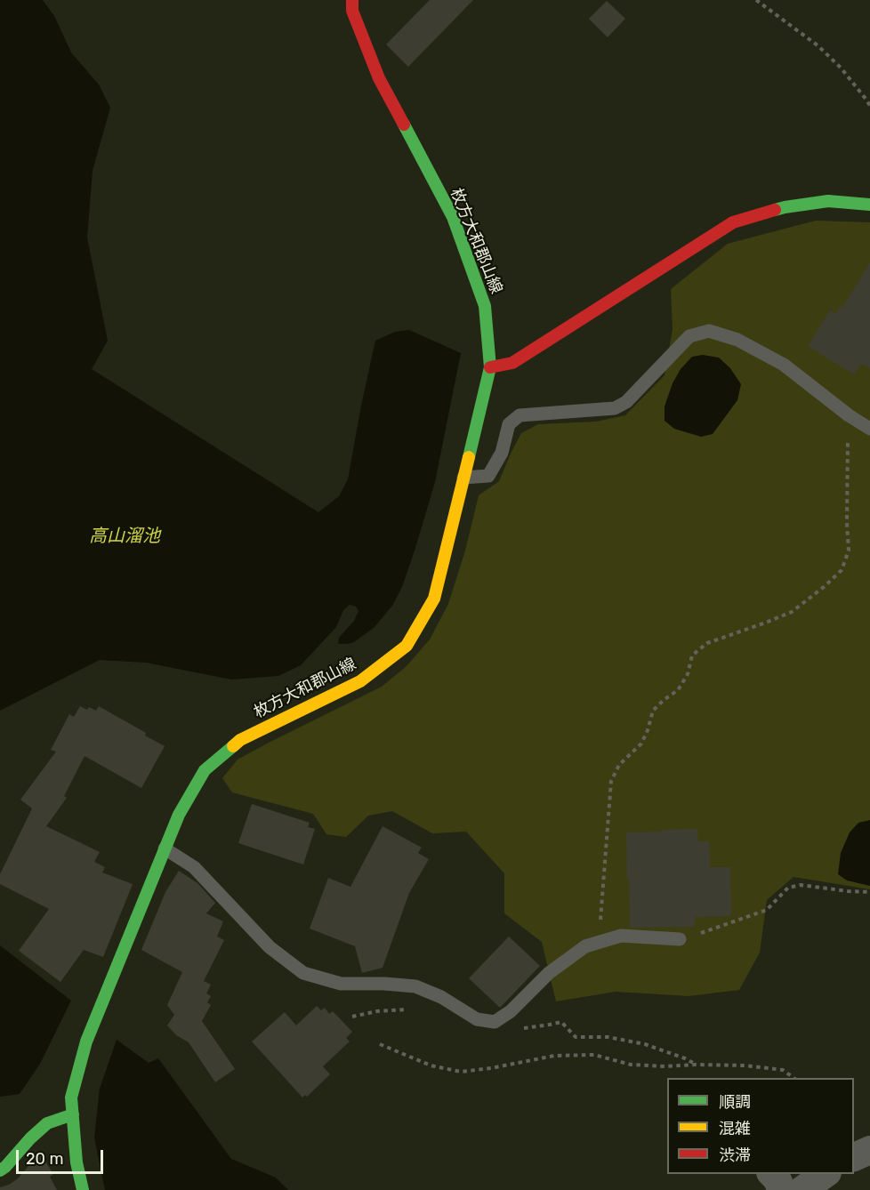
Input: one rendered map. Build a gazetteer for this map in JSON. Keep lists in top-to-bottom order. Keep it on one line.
{"streets":{"main road":["枚方大和郡山線"]},"water":["高山溜池"],"legend":["順調","混雑","渋滞"],"scale_bar":"20 m"}
